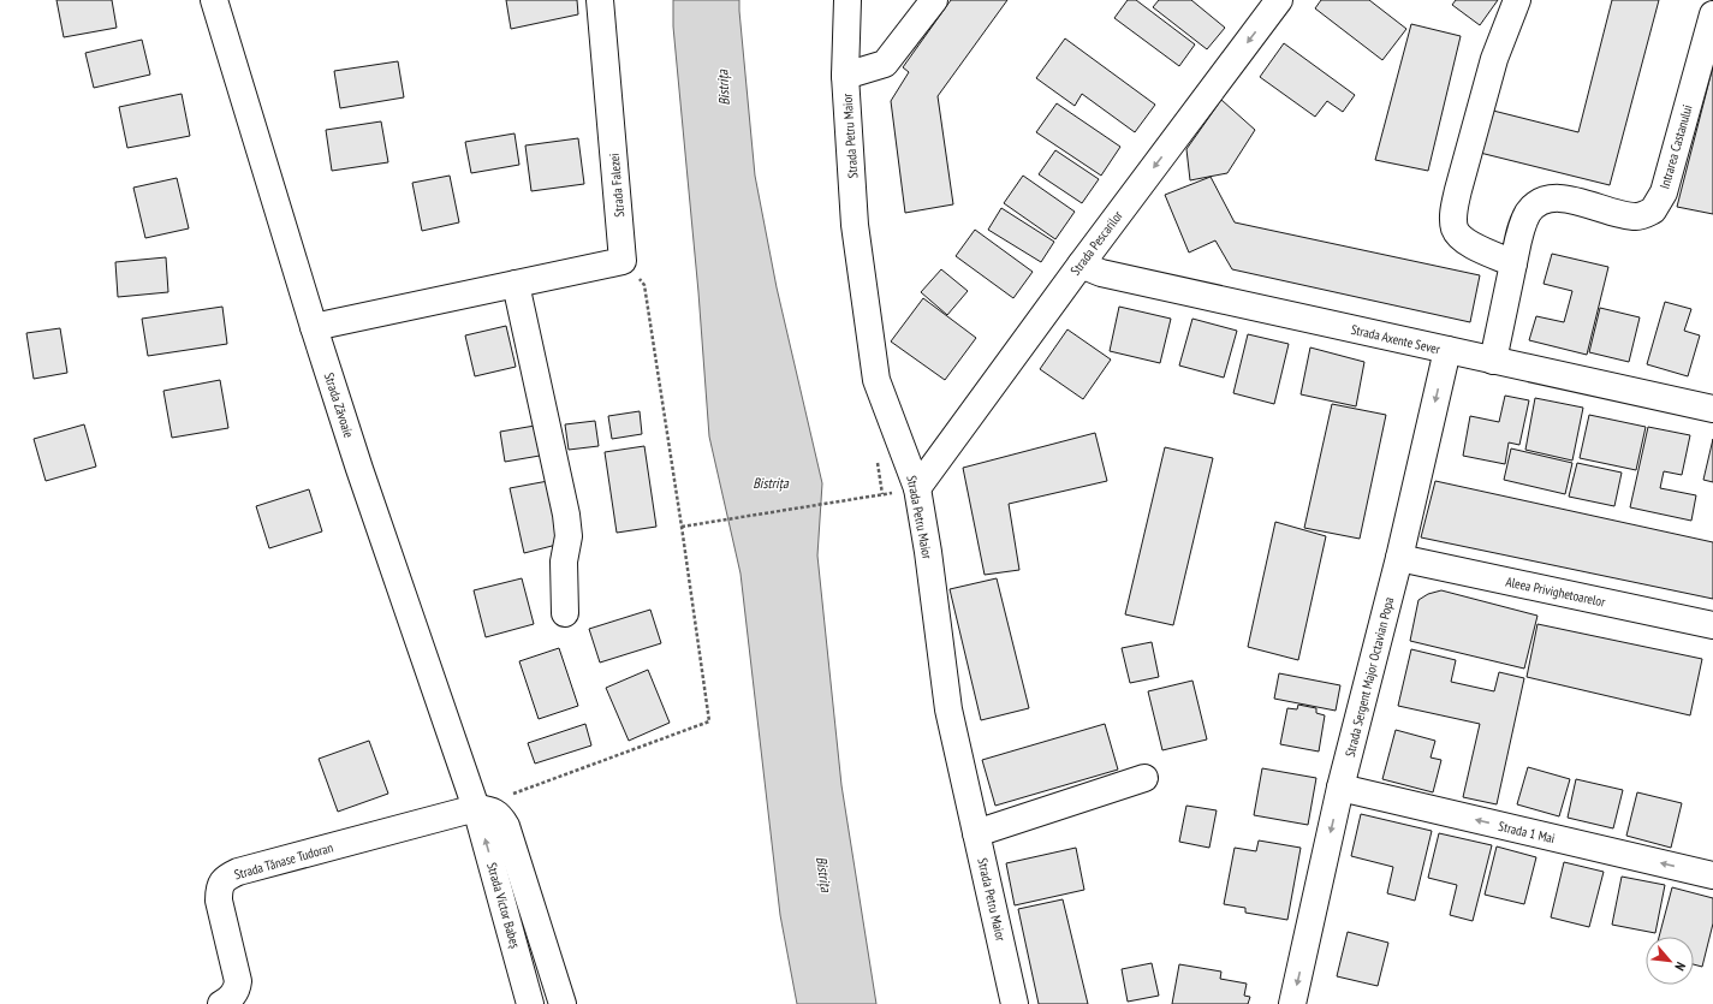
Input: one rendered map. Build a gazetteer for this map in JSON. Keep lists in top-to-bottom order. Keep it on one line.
{"streets":{"street":["Strada Petru Maior","Intrarea Castanului","Strada Falezei","Strada Pescarilor","Strada Axente Sever","Strada Zăvoaie","Aleea Privighetoarelor","Strada Sergent Major Octavian Popa","Strada 1 Mai","Strada Tănase Tudoran","Strada Victor Babeș"]},"crossings":[["Strada Petru Maior","Strada Pescarilor"],["Intrarea Castanului","Strada Axente Sever"],["Strada Pescarilor","Strada Axente Sever"],["Strada Axente Sever","Strada Sergent Major Octavian Popa"],["Strada Zăvoaie","Strada Tănase Tudoran"],["Strada Zăvoaie","Strada Victor Babeș"],["Aleea Privighetoarelor","Strada Sergent Major Octavian Popa"],["Strada Sergent Major Octavian Popa","Strada 1 Mai"],["Strada Tănase Tudoran","Strada Victor Babeș"]],"one_way":["Strada Pescarilor","Strada Sergent Major Octavian Popa","Strada 1 Mai"],"water":["Bistrița"],"north":"bottom right"}
